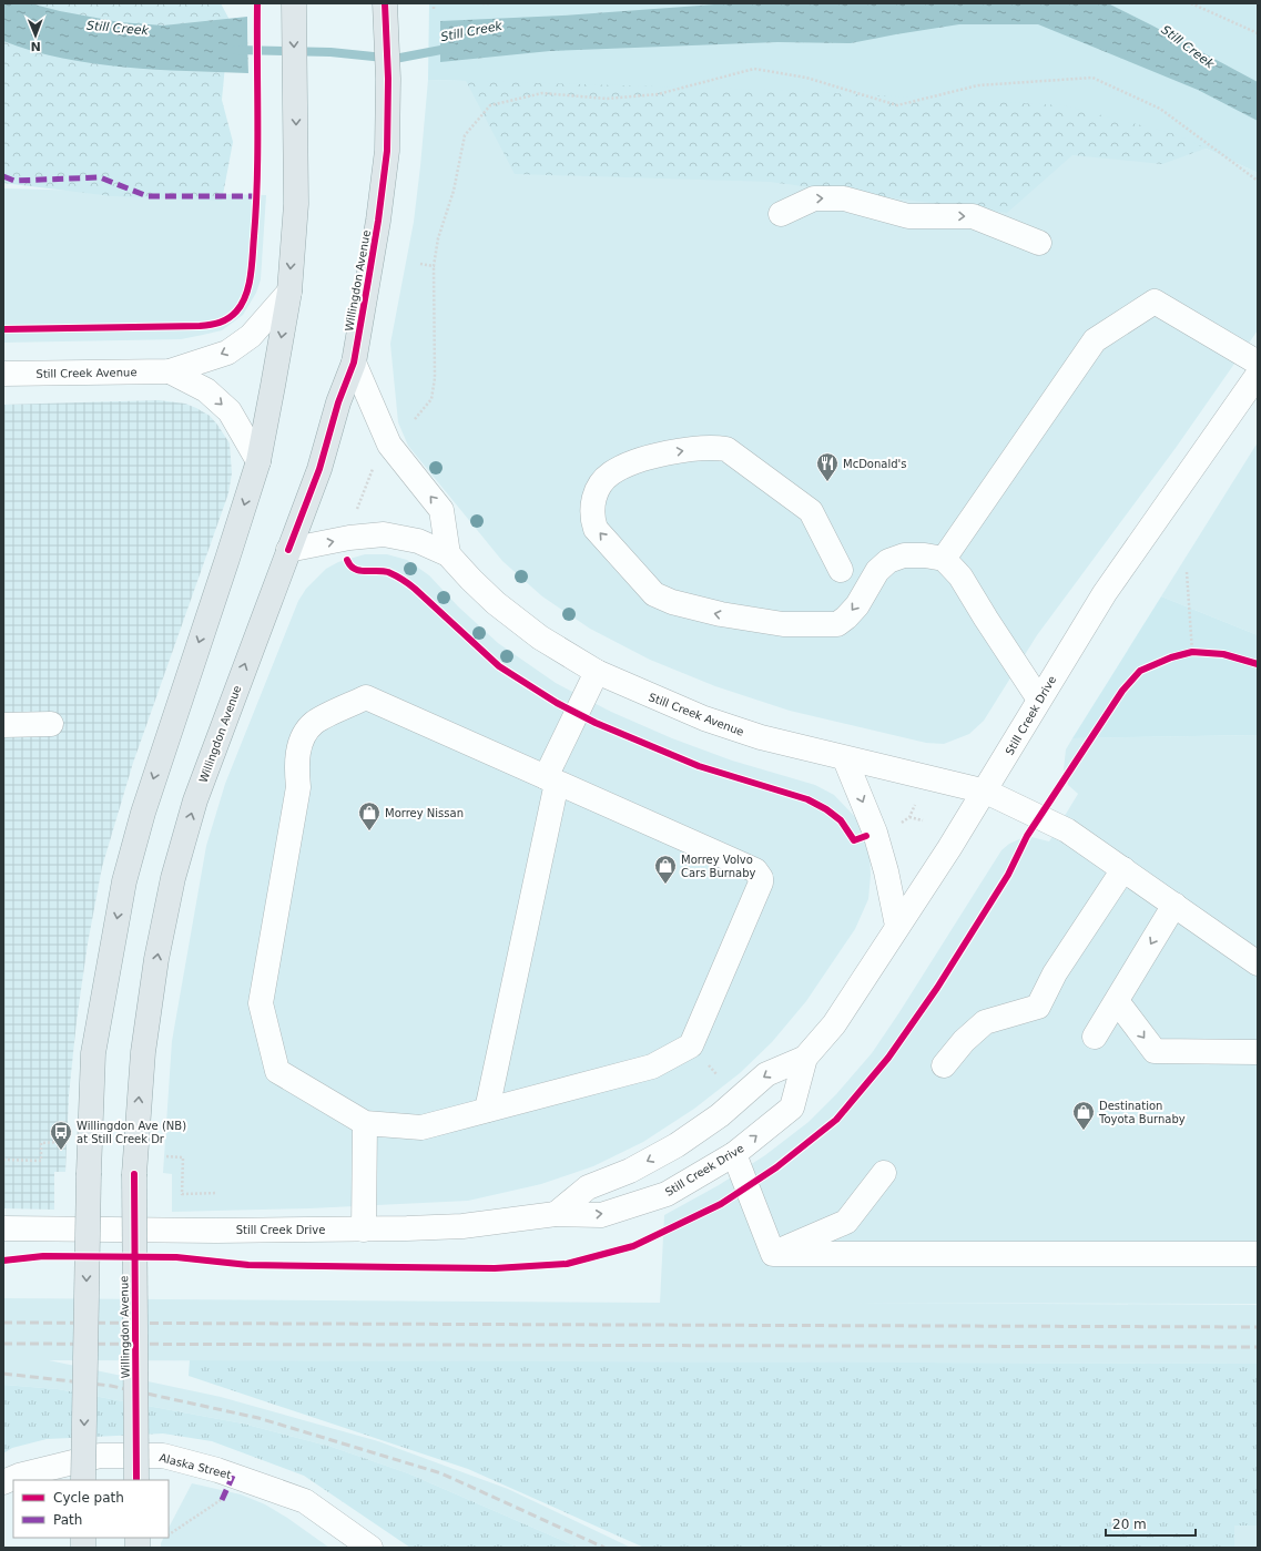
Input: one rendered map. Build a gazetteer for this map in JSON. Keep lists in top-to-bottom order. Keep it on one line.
{"streets":{"main road":["Willingdon Avenue"],"street":["Still Creek Avenue","Still Creek Drive","Alaska Street"]},"crossings":[["Willingdon Avenue","Still Creek Avenue"],["Still Creek Avenue","Still Creek Drive"]],"water":["Still Creek"],"places":{"restaurant":["McDonald's"],"shop":["Morrey Nissan","Morrey Volvo Cars Burnaby","Destination Toyota Burnaby"],"bus stop":["Willingdon Ave (NB) at Still Creek Dr"]},"legend":["Cycle path","Path"],"scale_bar":"20 m","north":"bottom"}
